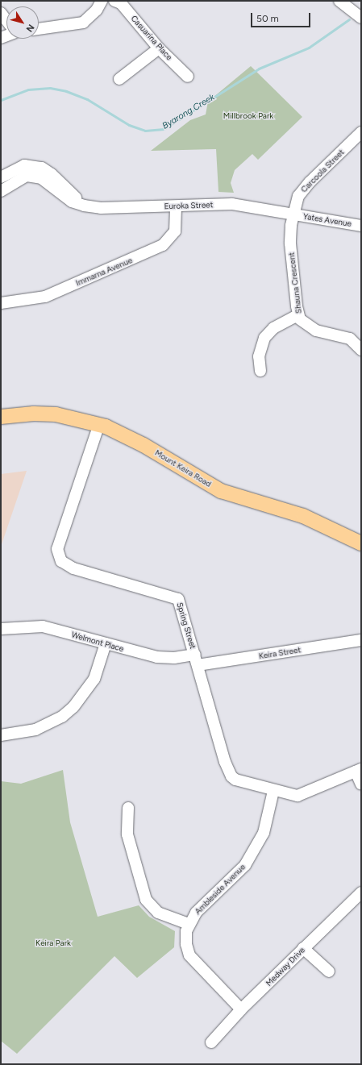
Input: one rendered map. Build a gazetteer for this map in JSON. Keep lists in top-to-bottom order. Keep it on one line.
{"streets":{"main road":["Mount Keira Road"],"street":["Casuarina Place","Carcoola Street","Euroka Street","Yates Avenue","Immarna Avenue","Shauna Crescent","Spring Street","Welmont Place","Keira Street","Ambleside Avenue","Medway Drive"]},"crossings":[["Carcoola Street","Euroka Street"],["Carcoola Street","Yates Avenue"],["Carcoola Street","Shauna Crescent"],["Euroka Street","Yates Avenue"],["Euroka Street","Immarna Avenue"],["Euroka Street","Shauna Crescent"],["Yates Avenue","Shauna Crescent"],["Mount Keira Road","Spring Street"],["Spring Street","Welmont Place"],["Spring Street","Keira Street"],["Spring Street","Ambleside Avenue"],["Welmont Place","Keira Street"],["Ambleside Avenue","Medway Drive"]],"water":["Byarong Creek"],"parks":["Millbrook Park","Keira Park"],"scale_bar":"50 m","north":"bottom right"}
